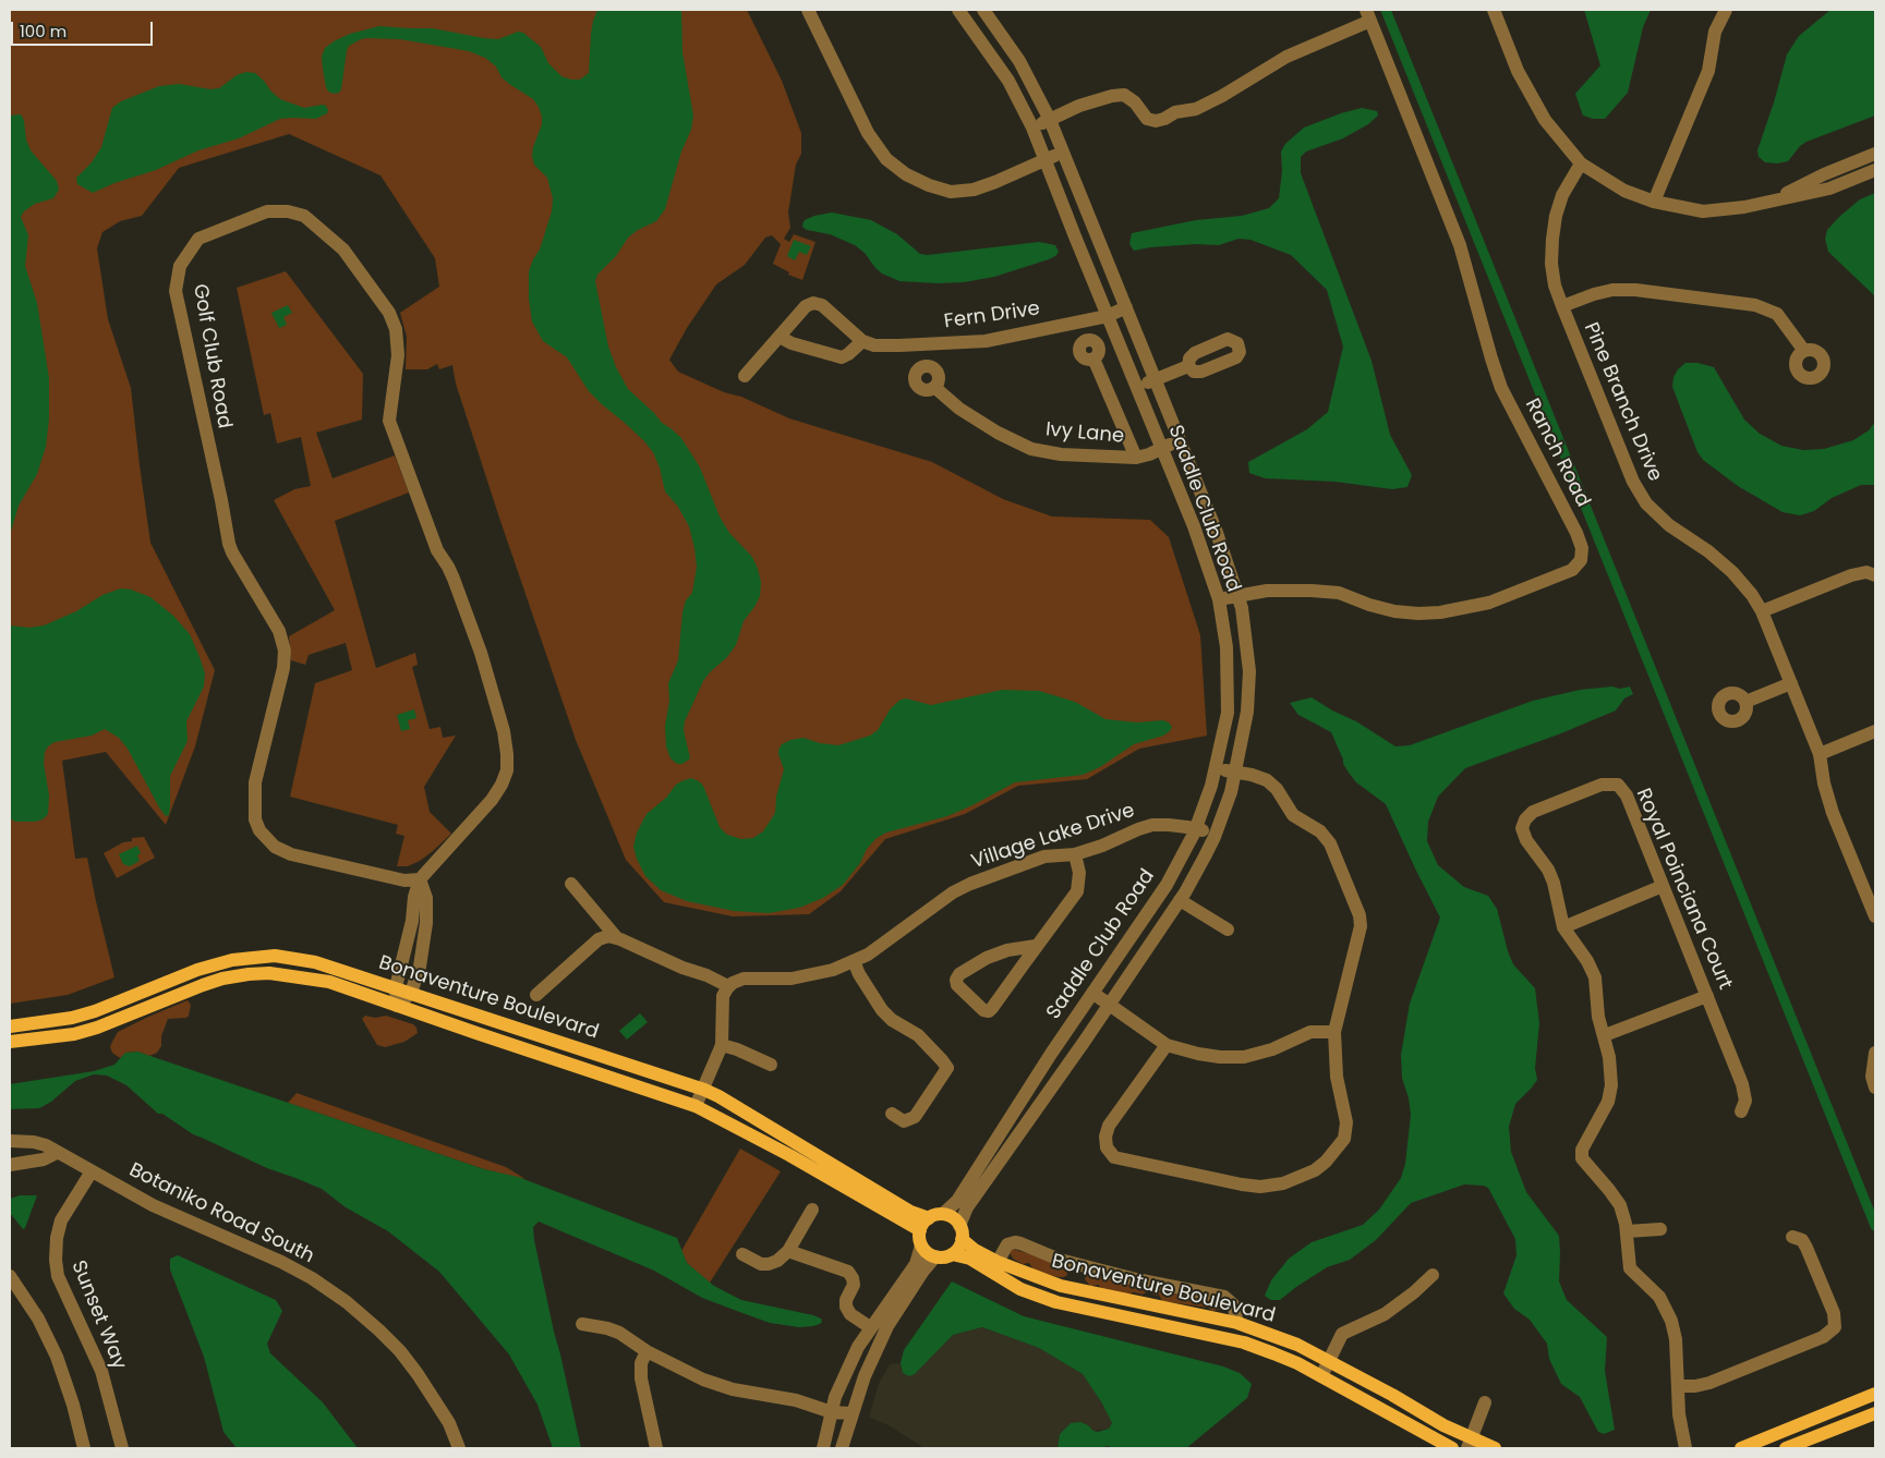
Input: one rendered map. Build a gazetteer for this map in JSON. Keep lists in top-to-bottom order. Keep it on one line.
{"streets":{"main road":["Bonaventure Boulevard"],"street":["Fern Drive","Golf Club Road","Pine Branch Drive","Ivy Lane","Ranch Road","Saddle Club Road","Village Lake Drive","Royal Poinciana Court","Botaniko Road South","Sunset Way"]},"crossings":[["Fern Drive","Saddle Club Road"],["Golf Club Road","Bonaventure Boulevard"],["Ivy Lane","Saddle Club Road"],["Ranch Road","Saddle Club Road"],["Saddle Club Road","Village Lake Drive"],["Saddle Club Road","Bonaventure Boulevard"],["Botaniko Road South","Sunset Way"]],"scale_bar":"100 m"}
